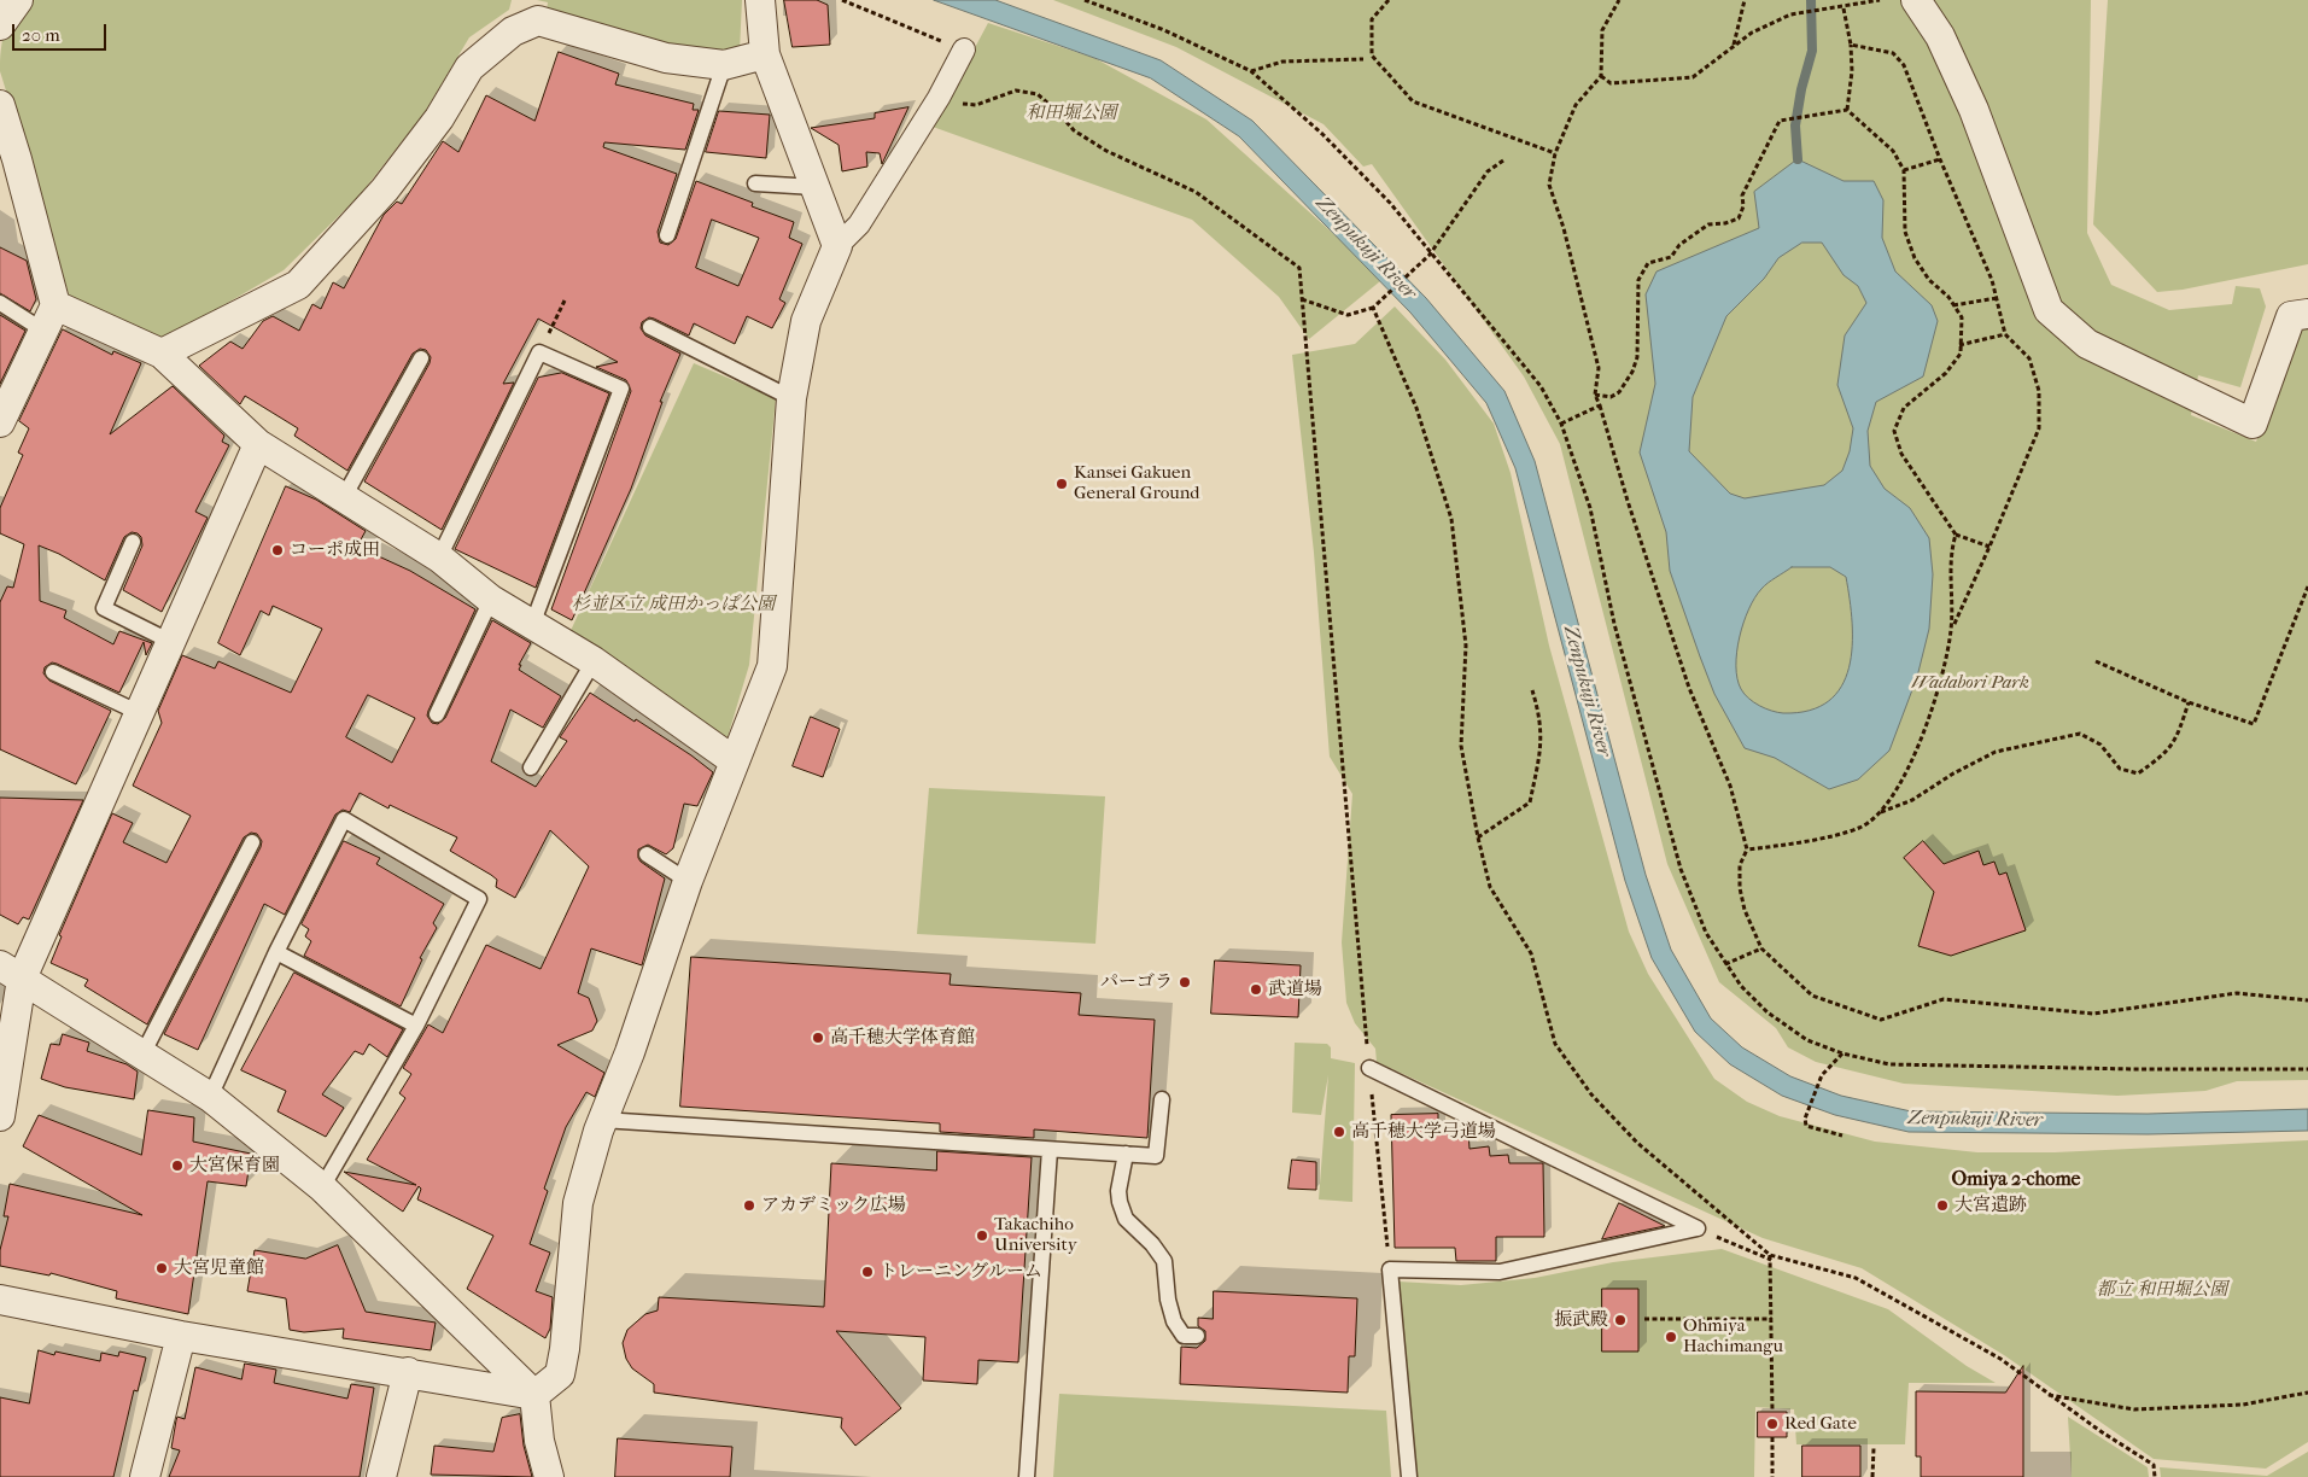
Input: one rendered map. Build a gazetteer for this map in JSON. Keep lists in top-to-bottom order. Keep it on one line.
{"districts":["Omiya 2-chome"],"water":["Zenpukuji River"],"parks":["和田堀公園","杉並区立 成田かっぱ公園","Wadabori Park","都立 和田堀公園"],"places":["Kansei Gakuen General Ground","コーポ成田","パーゴラ","武道場","高千穂大学体育館","高千穂大学弓道場","大宮保育園","アカデミック広場","大宮遺跡","Takachiho University","大宮児童館","トレーニングルーム","振武殿","Ohmiya Hachimangu","Red Gate"],"scale_bar":"20 m"}
